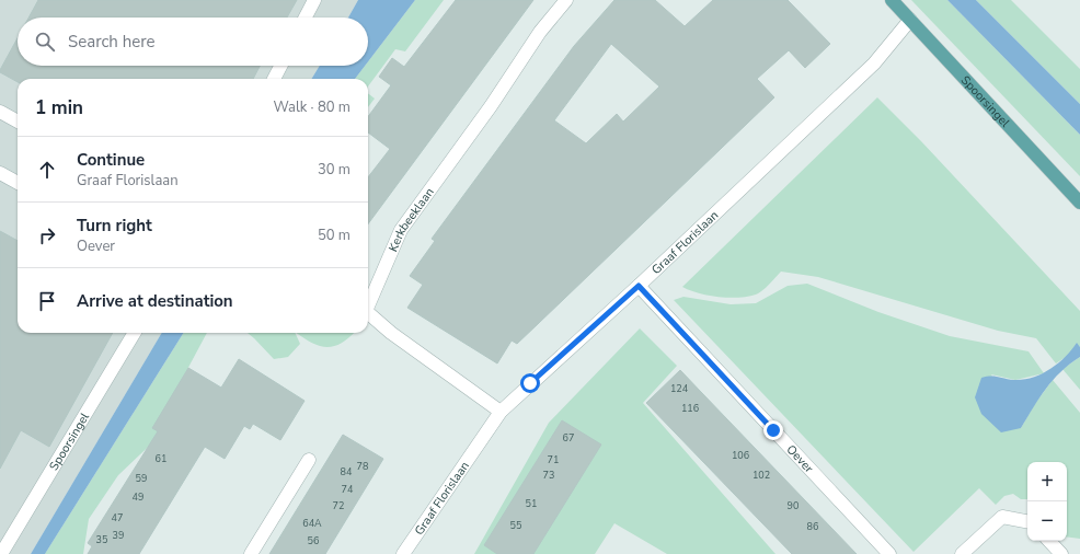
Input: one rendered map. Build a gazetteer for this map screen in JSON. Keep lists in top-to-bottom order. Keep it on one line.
{"streets":{"main road":["Spoorsingel"],"street":["Kerkbeeklaan","Graaf Florislaan","Oever"]},"crossings":[["Spoorsingel","Graaf Florislaan"],["Kerkbeeklaan","Graaf Florislaan"],["Graaf Florislaan","Oever"]],"house_numbers":["124","116","67","106","61","71","78","84","73","102","59","74","49","51","72","90","47","64A","55","86","39","35","56"],"page":{"search":"Search here","heading":["1 min","Walk · 80 m"],"list":[["Continue","Graaf Florislaan","30 m"],["Turn right","Oever","50 m"],"Arrive at destination"],"map_buttons":["+","−"]}}
